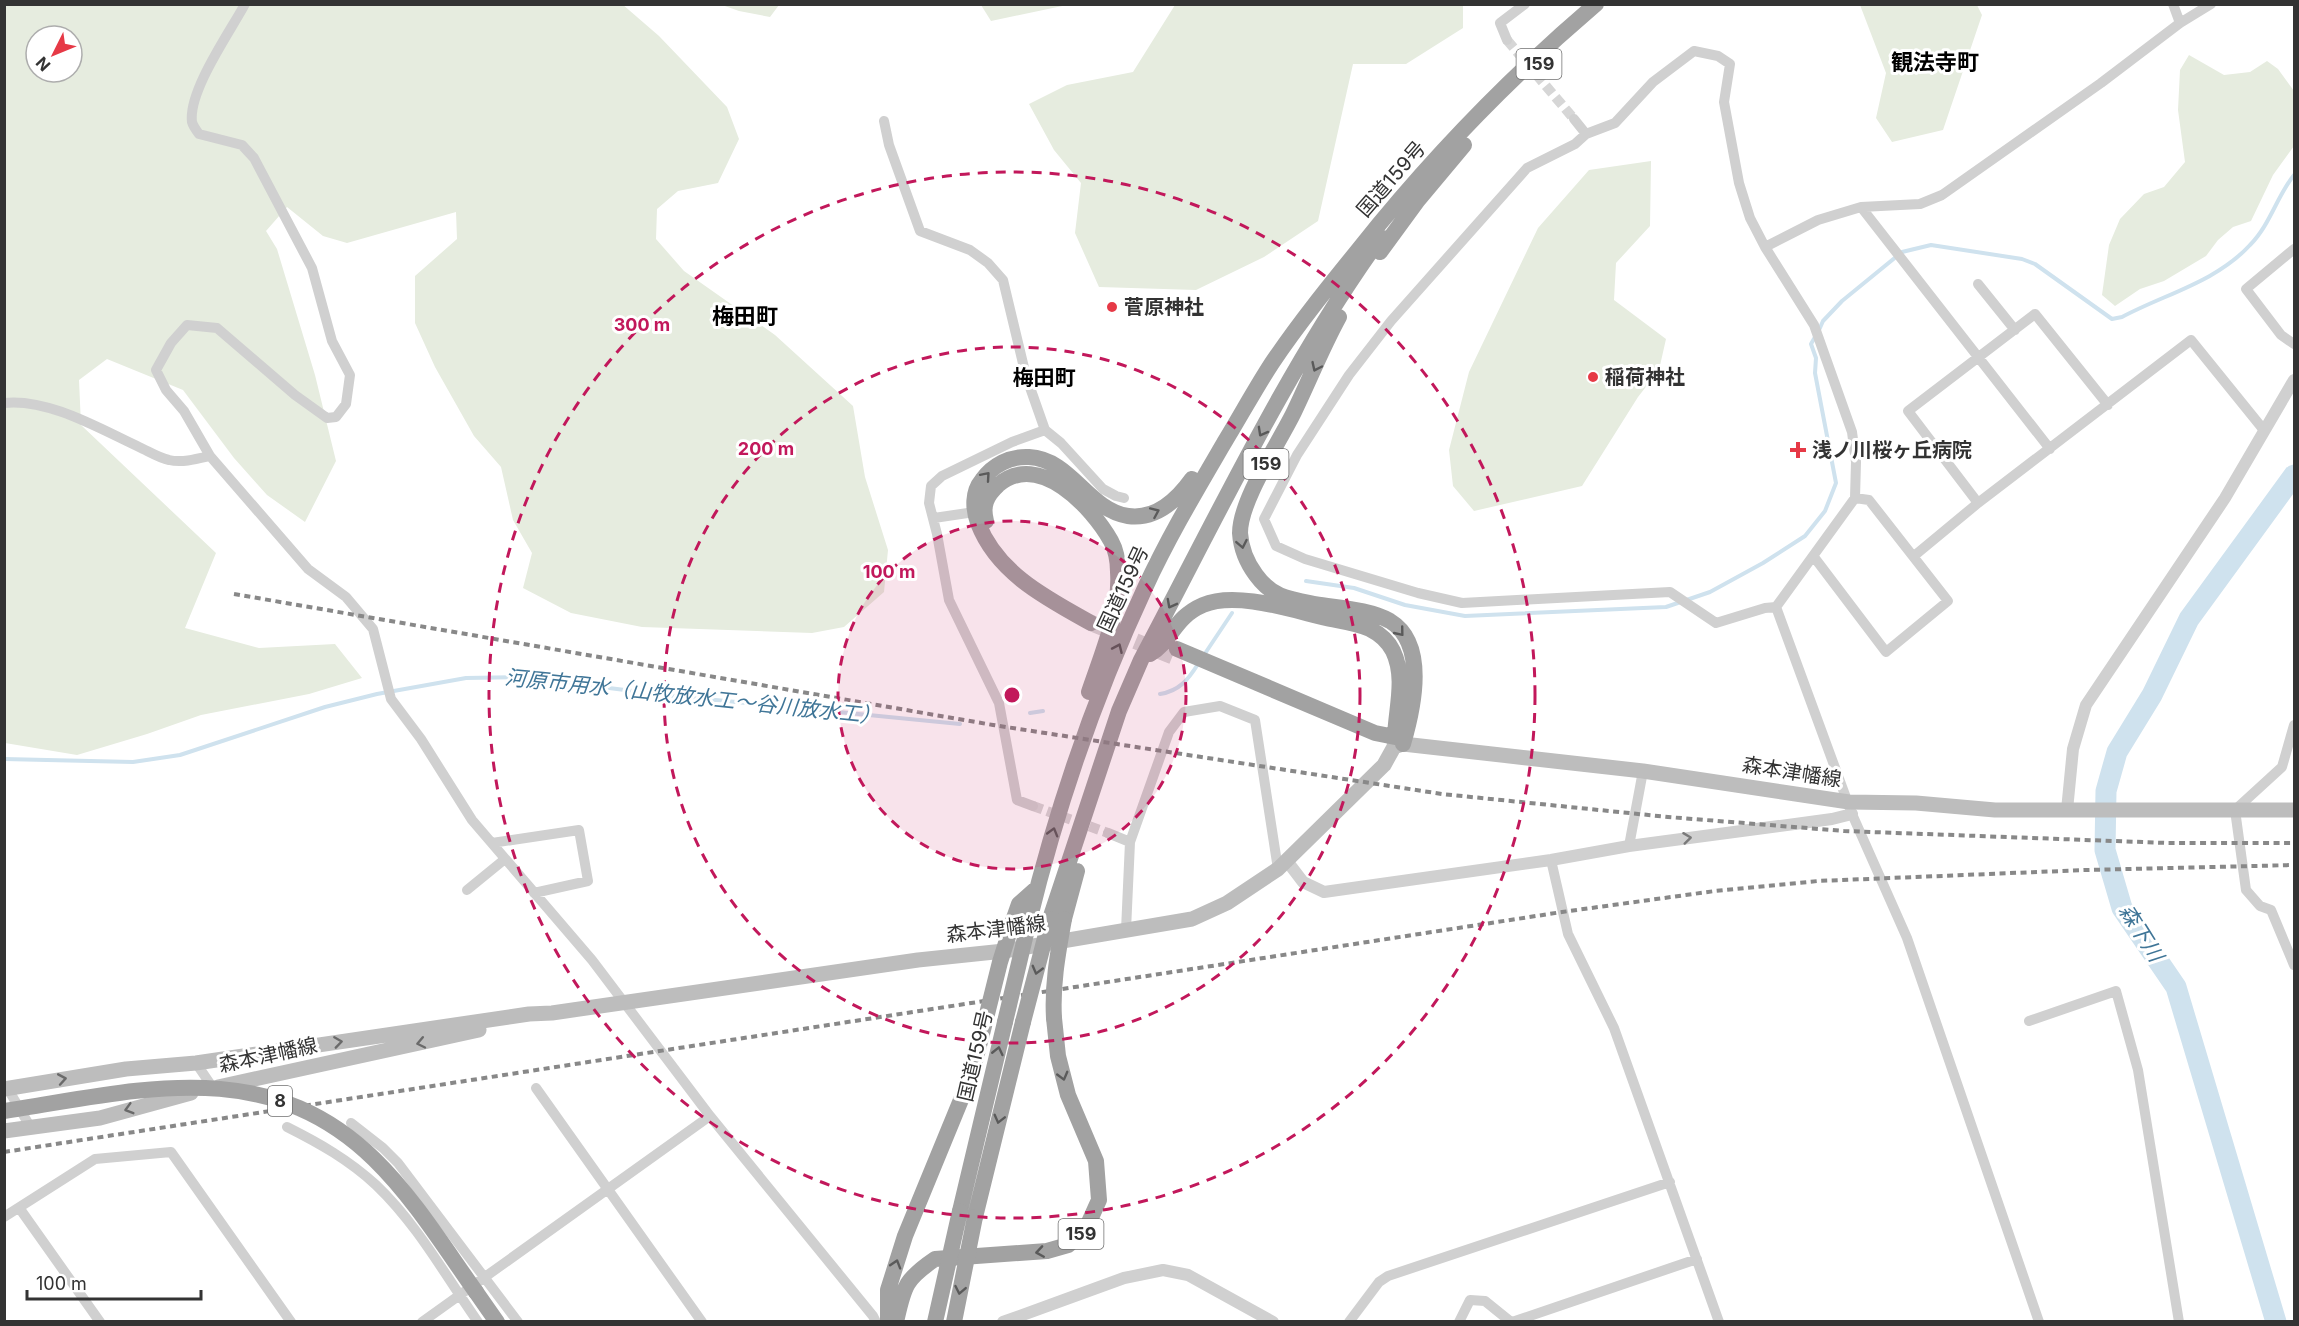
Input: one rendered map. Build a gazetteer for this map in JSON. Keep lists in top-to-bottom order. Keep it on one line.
{"streets":{"highway":["159","国道159号","8"],"main road":["森本津幡線"]},"crossings":[["159","国道159号"],["159","森本津幡線"]],"districts":["観法寺町","梅田町","梅田町"],"water":["河原市用水（山牧放水工～谷川放水工）","森下川"],"places":{"other":["菅原神社","稲荷神社"],"health":["浅ノ川桜ヶ丘病院"]},"scale_bar":"100 m","north":"bottom left","rings":["300 m","200 m","100 m"]}
